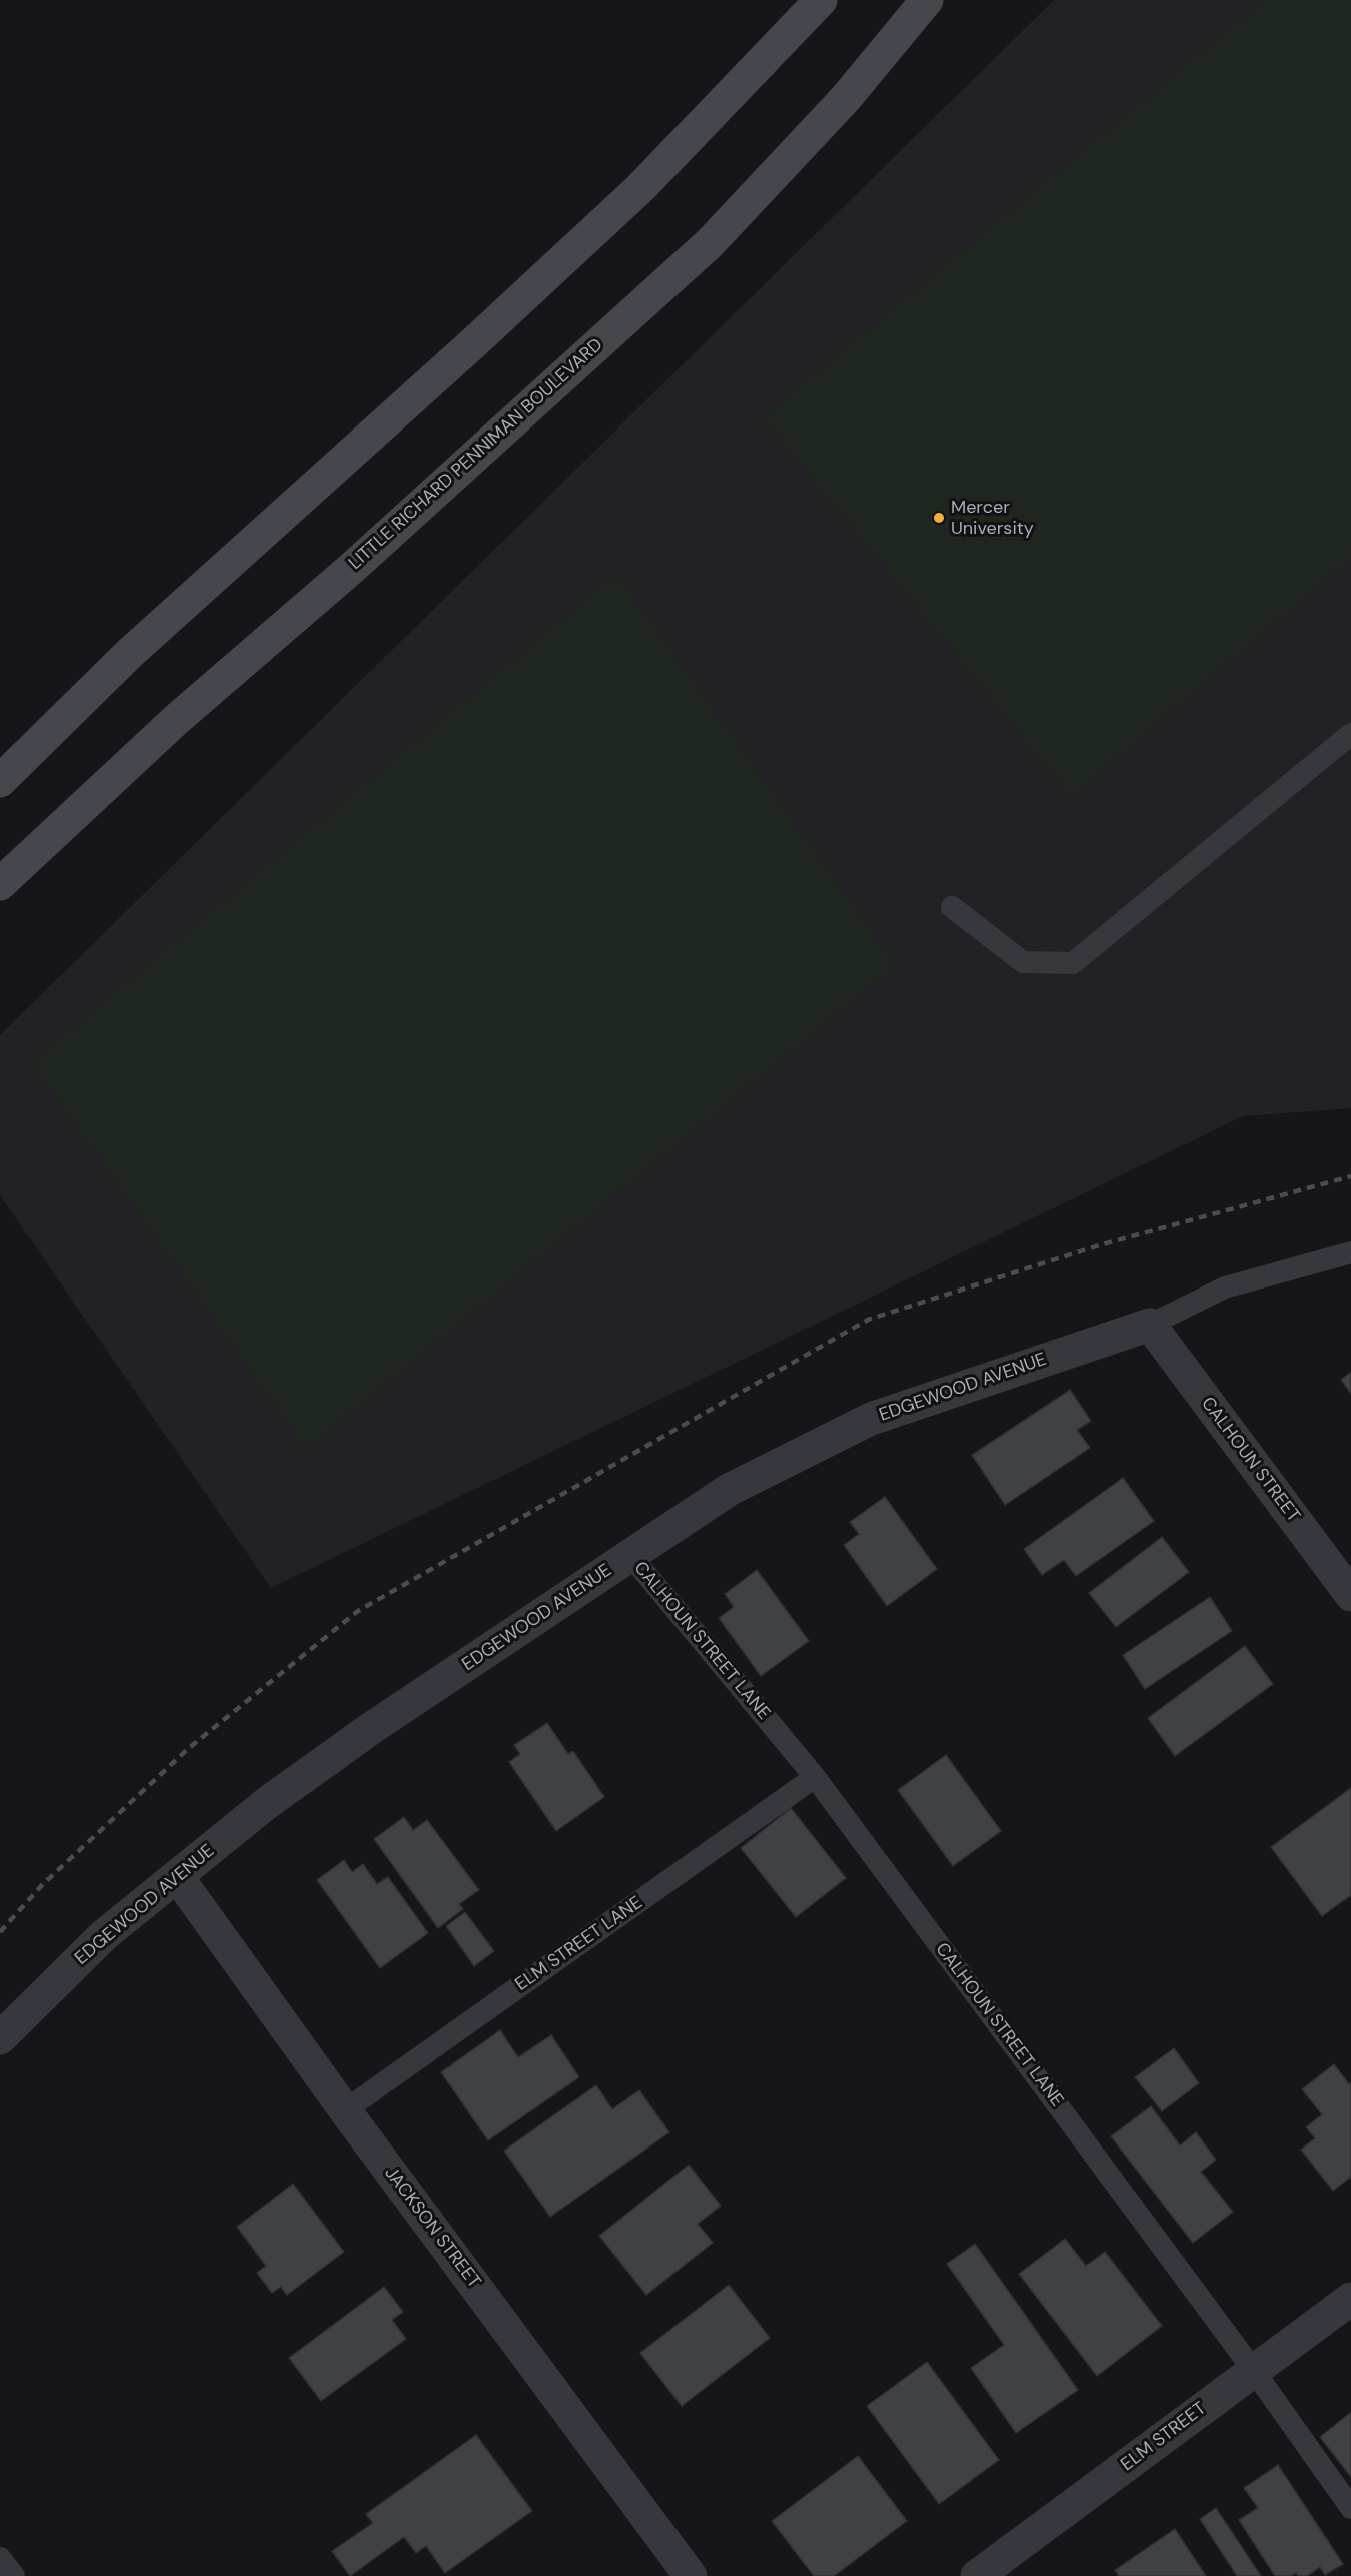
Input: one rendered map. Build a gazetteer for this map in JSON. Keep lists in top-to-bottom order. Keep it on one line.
{"streets":{"street":["LITTLE RICHARD PENNIMAN BOULEVARD","EDGEWOOD AVENUE","CALHOUN STREET","JACKSON STREET","ELM STREET"],"lane":["CALHOUN STREET LANE","ELM STREET LANE"]},"crossings":[["EDGEWOOD AVENUE","CALHOUN STREET"],["EDGEWOOD AVENUE","CALHOUN STREET LANE"],["EDGEWOOD AVENUE","JACKSON STREET"],["CALHOUN STREET LANE","ELM STREET LANE"],["CALHOUN STREET LANE","ELM STREET"],["ELM STREET LANE","JACKSON STREET"]],"places":["Mercer University"]}
